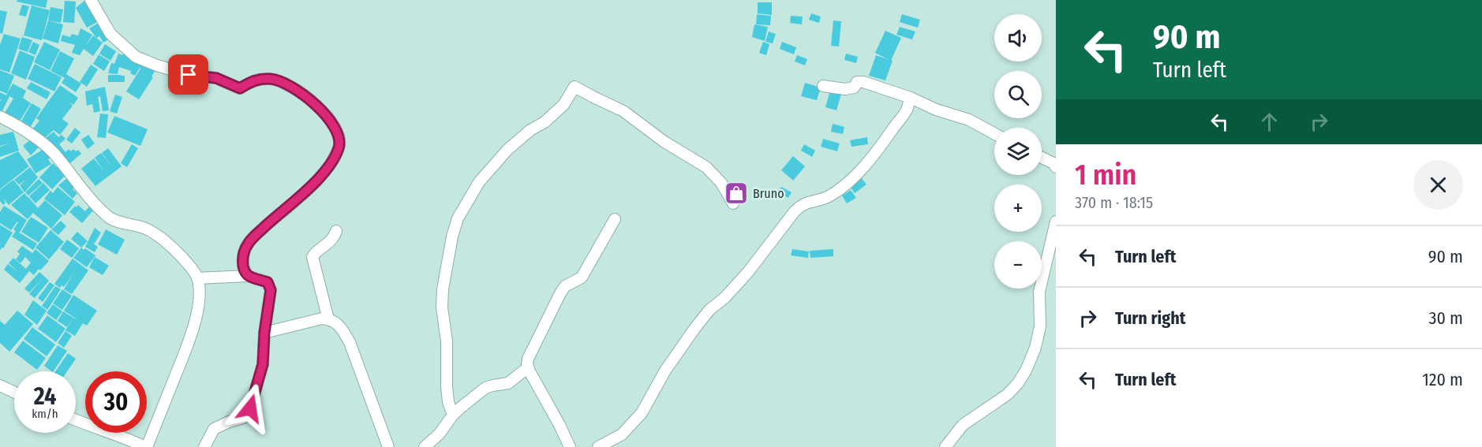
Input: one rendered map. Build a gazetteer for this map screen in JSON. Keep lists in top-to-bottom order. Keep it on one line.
{"places":{"shop":["Bruno"]},"page":{"turn":["90 m","Turn left"],"map_buttons":["+","−"],"heading":["1 min","370 m · 18:15"],"list":[{"name":"Turn left","value":"90 m"},{"name":"Turn right","value":"30 m"},{"name":"Turn left","value":"120 m"}],"speed":"24 km/h","limit":"30"}}
